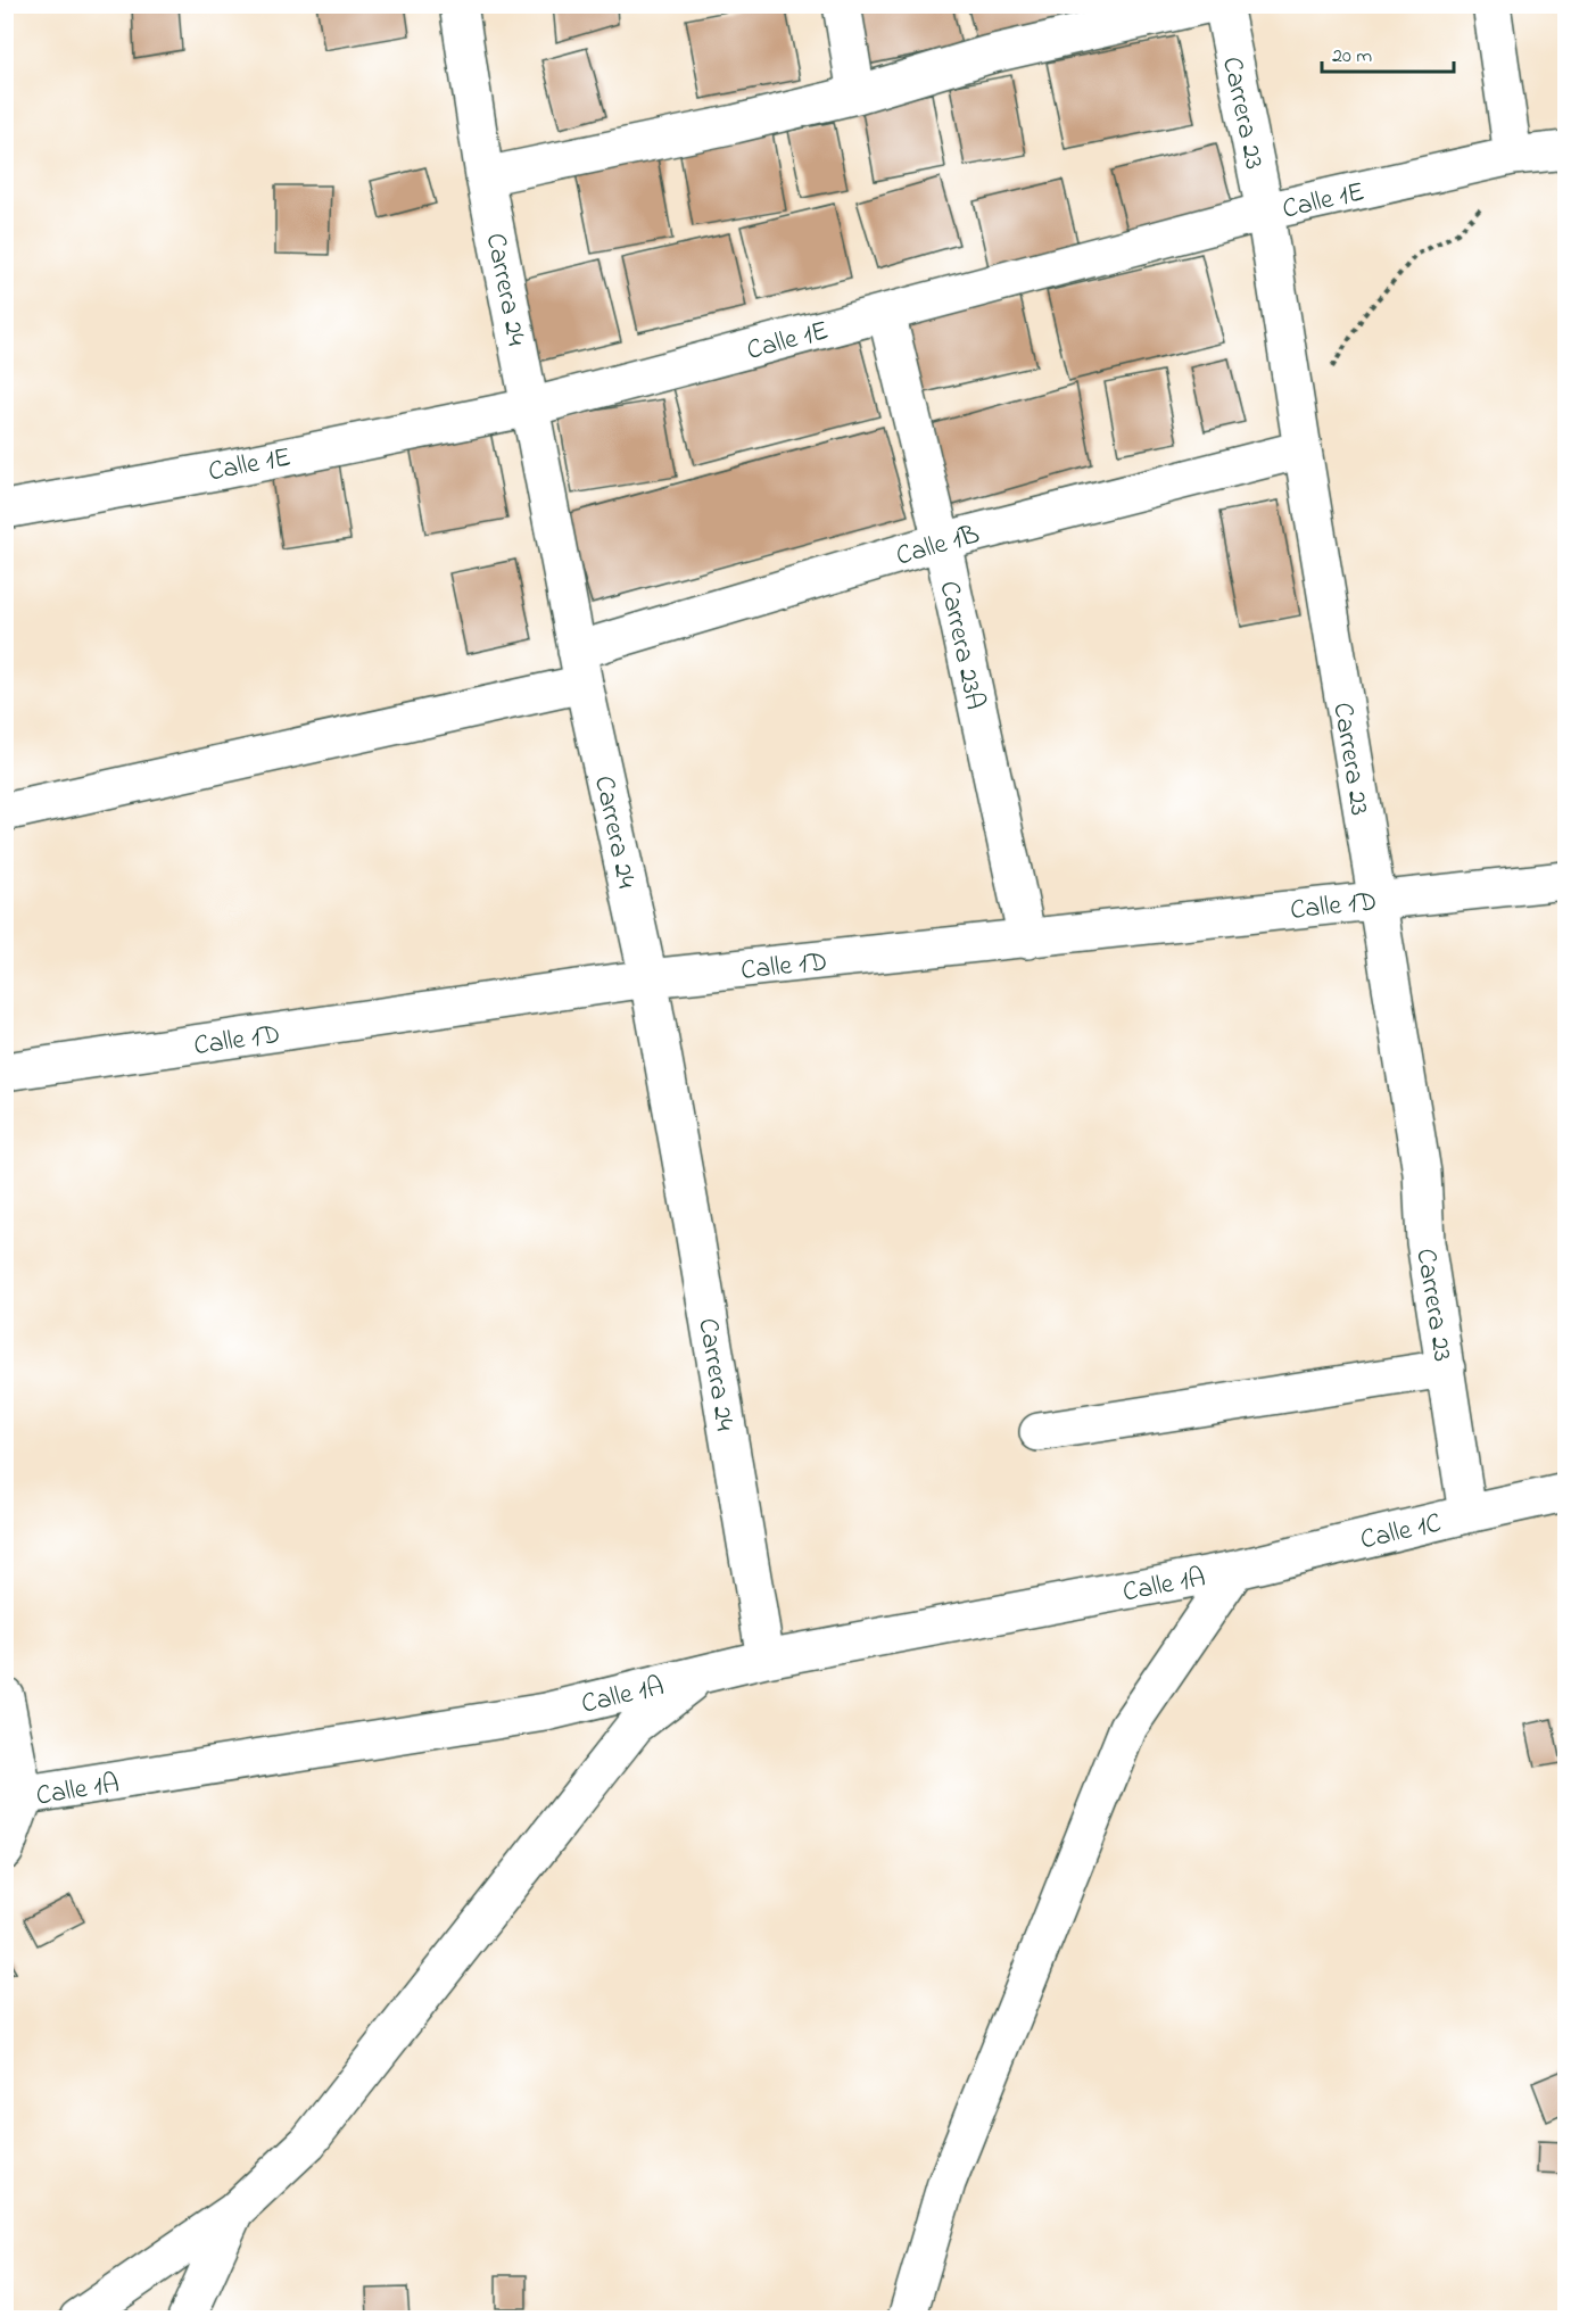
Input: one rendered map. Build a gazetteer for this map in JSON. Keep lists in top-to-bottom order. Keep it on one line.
{"streets":{"street":["Carrera 23","Calle 1E","Carrera 24","Calle 1B","Carrera 23A","Calle 1D","Calle 1C","Calle 1A"]},"crossings":[["Carrera 23","Calle 1E"],["Carrera 23","Calle 1B"],["Carrera 23","Calle 1D"],["Carrera 23","Calle 1C"],["Calle 1E","Carrera 24"],["Calle 1E","Carrera 23A"],["Carrera 24","Calle 1B"],["Carrera 24","Calle 1D"],["Carrera 24","Calle 1A"],["Calle 1B","Carrera 23A"],["Carrera 23A","Calle 1D"],["Calle 1C","Calle 1A"]],"scale_bar":"20 m"}
